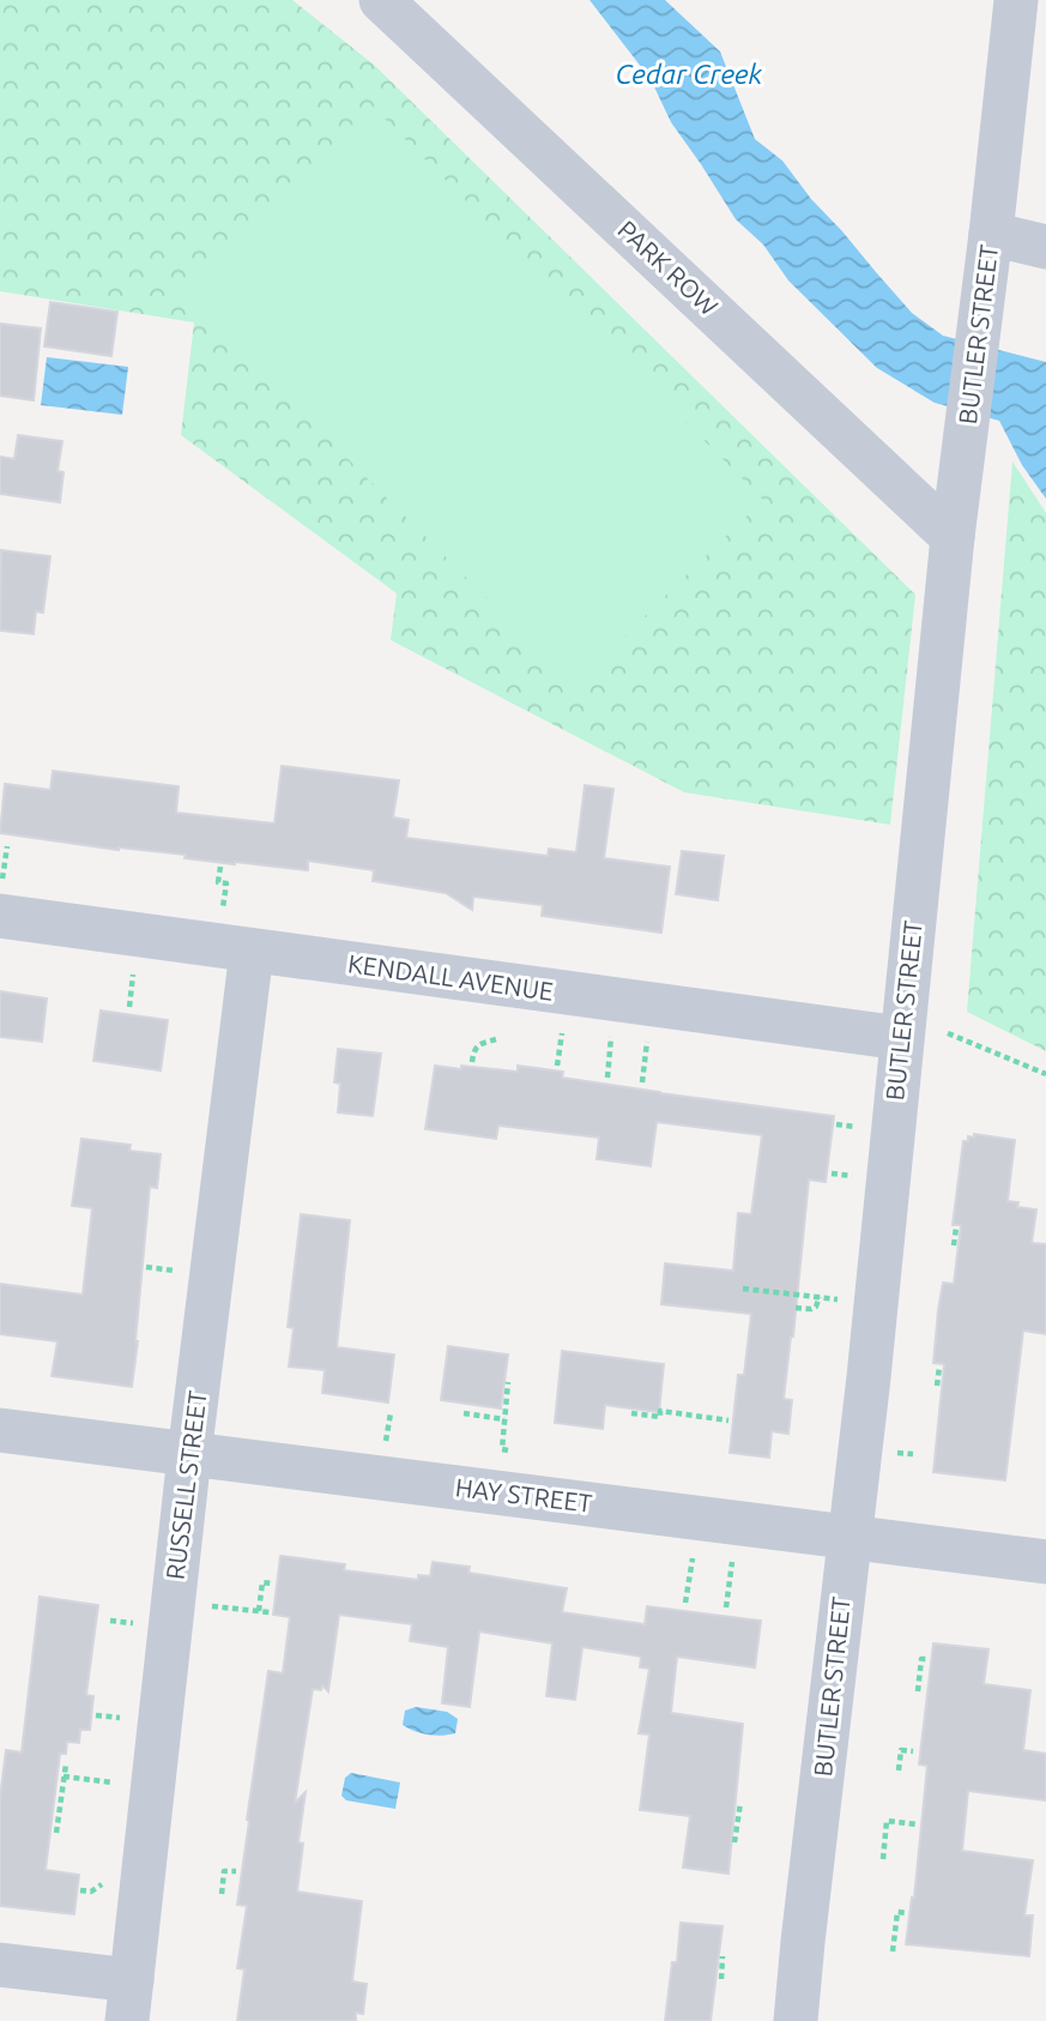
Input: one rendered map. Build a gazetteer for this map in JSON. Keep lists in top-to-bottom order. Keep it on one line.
{"streets":{"street":["PARK ROW","BUTLER STREET","KENDALL AVENUE","RUSSELL STREET","HAY STREET"]},"crossings":[["PARK ROW","BUTLER STREET"],["BUTLER STREET","KENDALL AVENUE"],["BUTLER STREET","HAY STREET"],["KENDALL AVENUE","RUSSELL STREET"],["RUSSELL STREET","HAY STREET"]],"water":["Cedar Creek"]}
